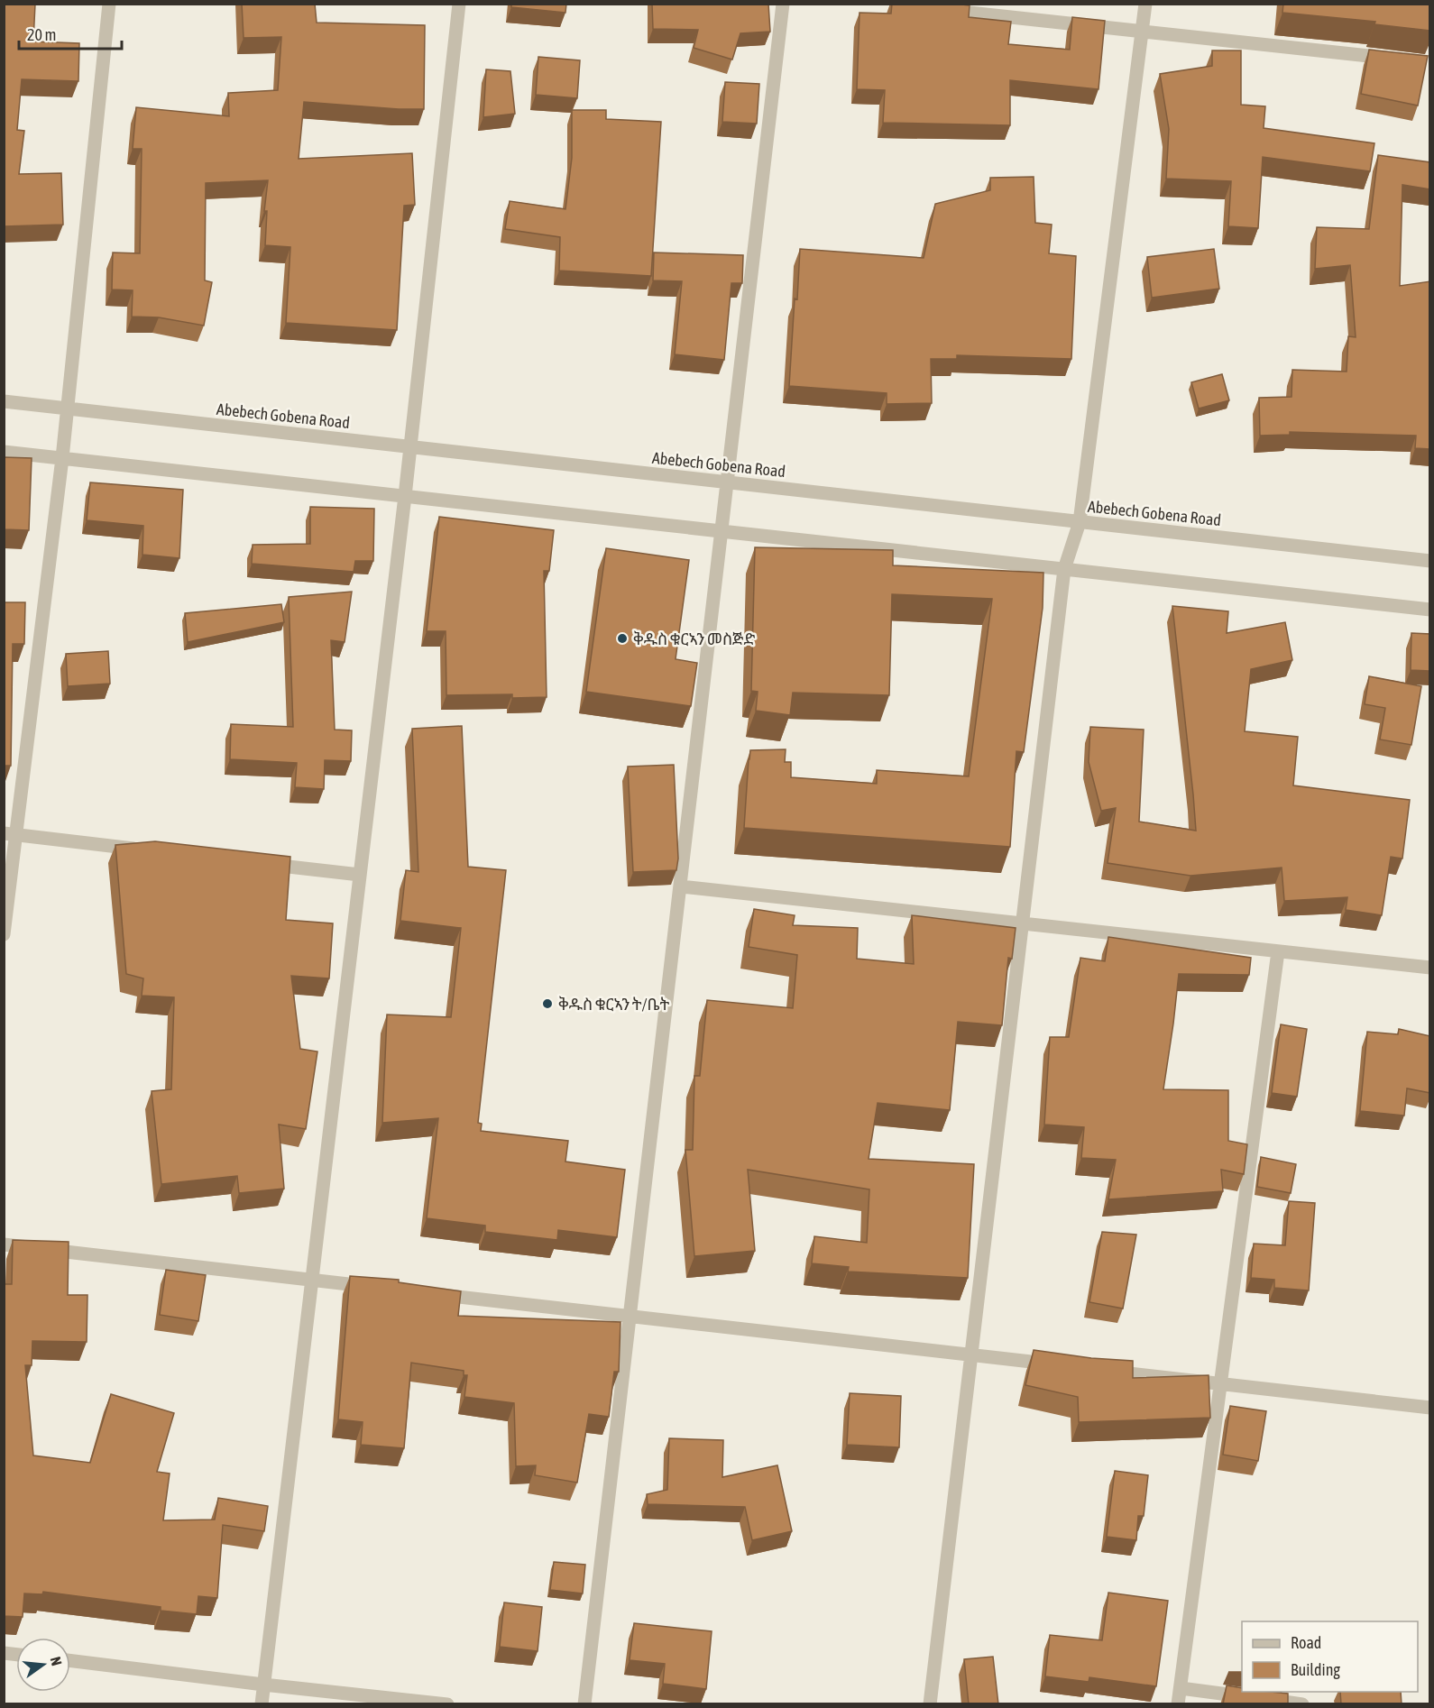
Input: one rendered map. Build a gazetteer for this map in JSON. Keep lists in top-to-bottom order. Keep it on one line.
{"streets":{"street":["Abebech Gobena Road"]},"places":["ቅዱስ ቁርኣን መስጅድ","ቅዱስ ቁርኣን ት/ቤት"],"legend":["Road","Building"],"scale_bar":"20 m","north":"right"}
